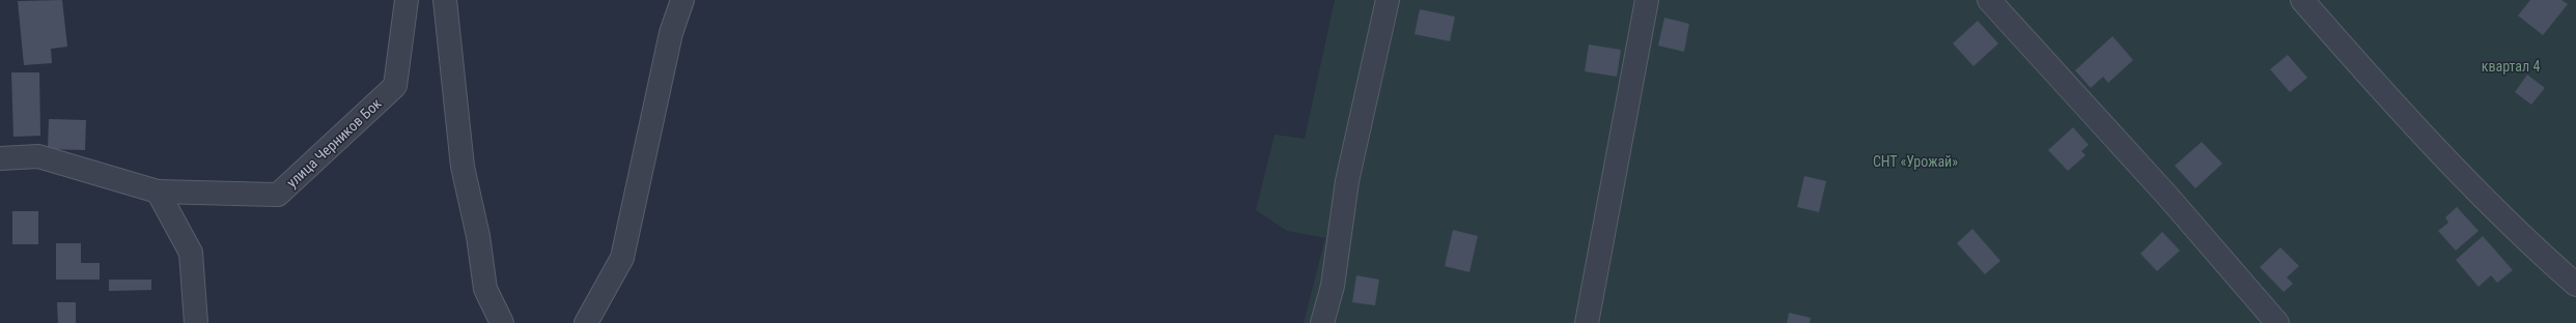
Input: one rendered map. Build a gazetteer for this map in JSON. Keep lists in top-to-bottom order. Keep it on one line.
{"streets":{"street":["улица Черников Бок"]},"parks":["квартал 4","СНТ «Урожай»"]}
